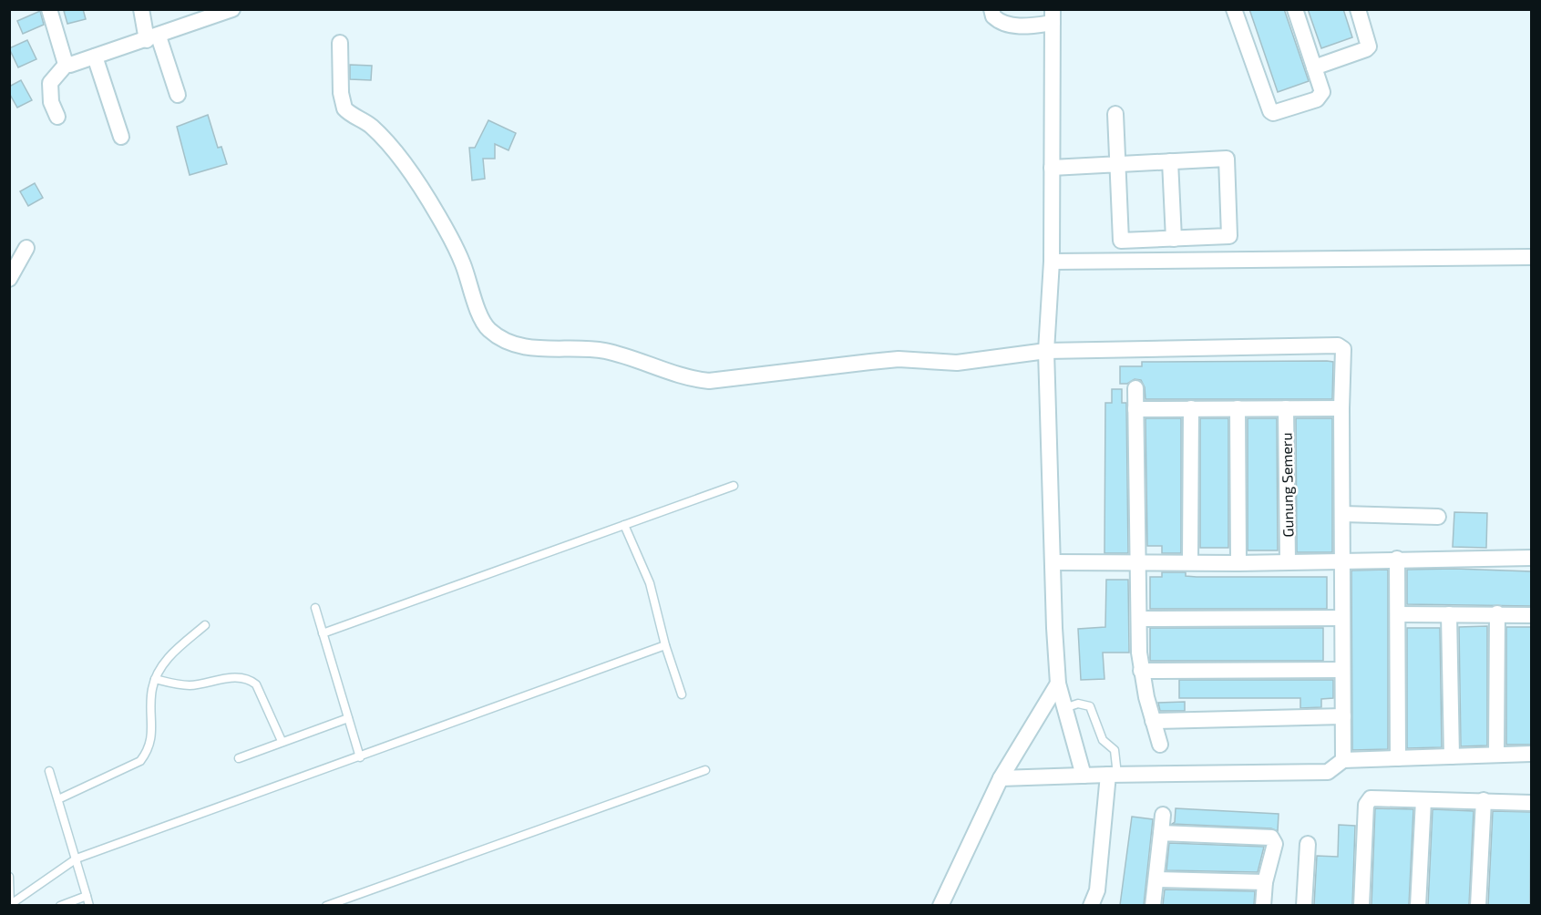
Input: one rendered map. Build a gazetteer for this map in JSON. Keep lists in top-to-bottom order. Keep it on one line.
{"streets":{"street":["Gunung Semeru"]}}
